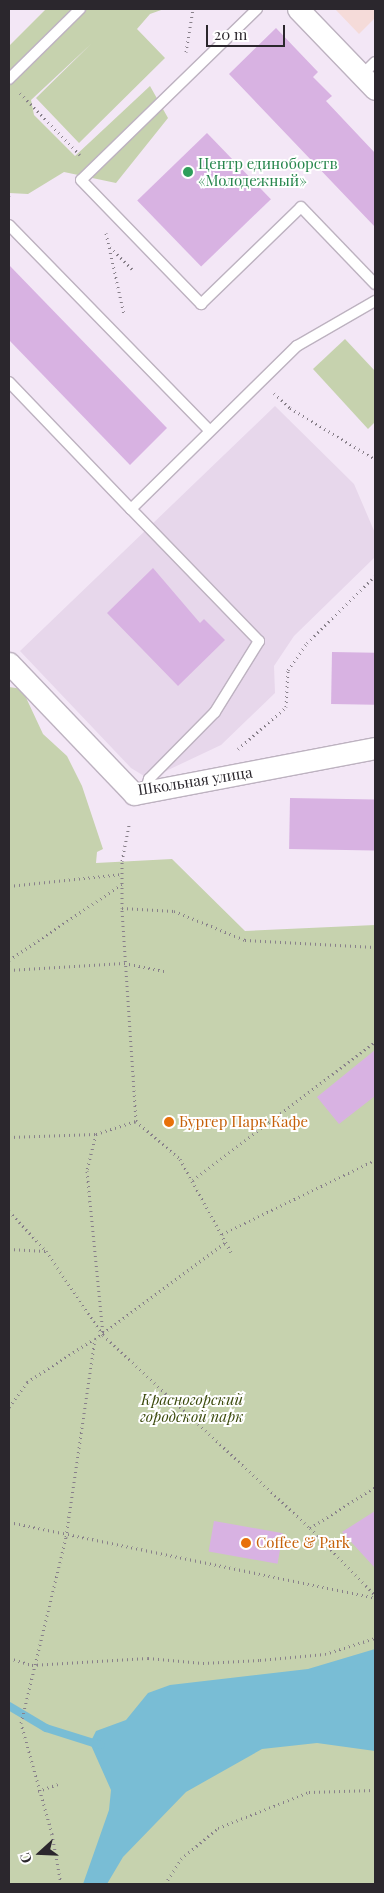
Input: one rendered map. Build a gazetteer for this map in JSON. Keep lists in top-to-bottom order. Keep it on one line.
{"streets":{"street":["Школьная улица"]},"parks":["Красногорский городской парк"],"places":["Центр единоборств «Молодежный»","Бургер Парк Кафе","Coffee & Park"],"scale_bar":"20 m","north":"left"}
